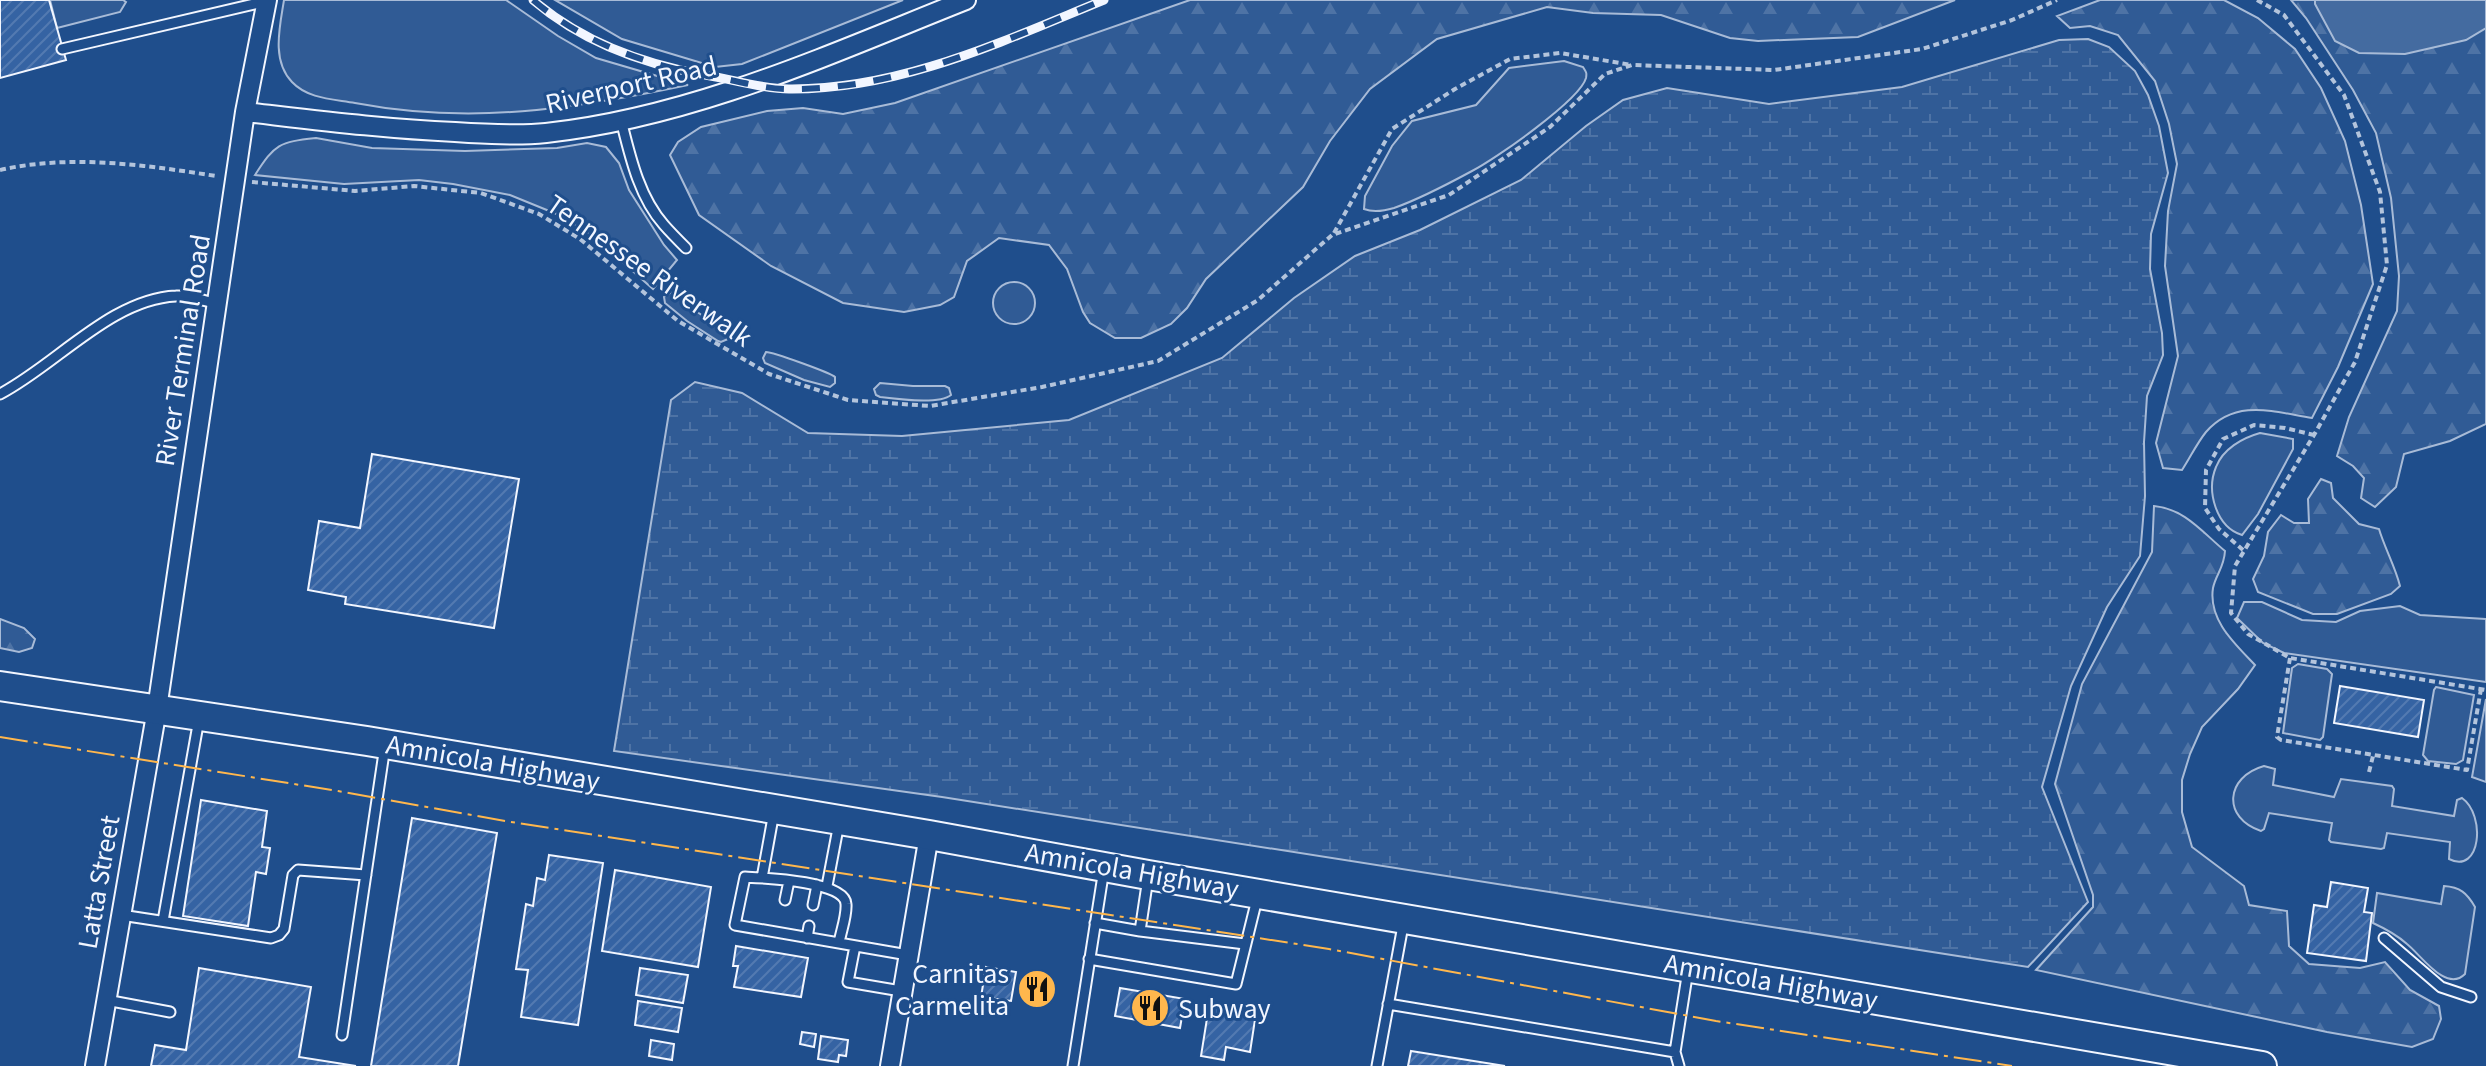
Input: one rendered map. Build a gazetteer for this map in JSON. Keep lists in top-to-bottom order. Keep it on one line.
{"streets":{"main road":["Amnicola Highway"],"street":["Riverport Road","River Terminal Road","Latta Street"],"path":["Tennessee Riverwalk"]},"crossings":[["Riverport Road","River Terminal Road"],["Tennessee Riverwalk","River Terminal Road"],["River Terminal Road","Amnicola Highway"],["River Terminal Road","Latta Street"],["Amnicola Highway","Latta Street"]],"places":{"restaurant":["Carnitas Carmelita","Subway"]}}
